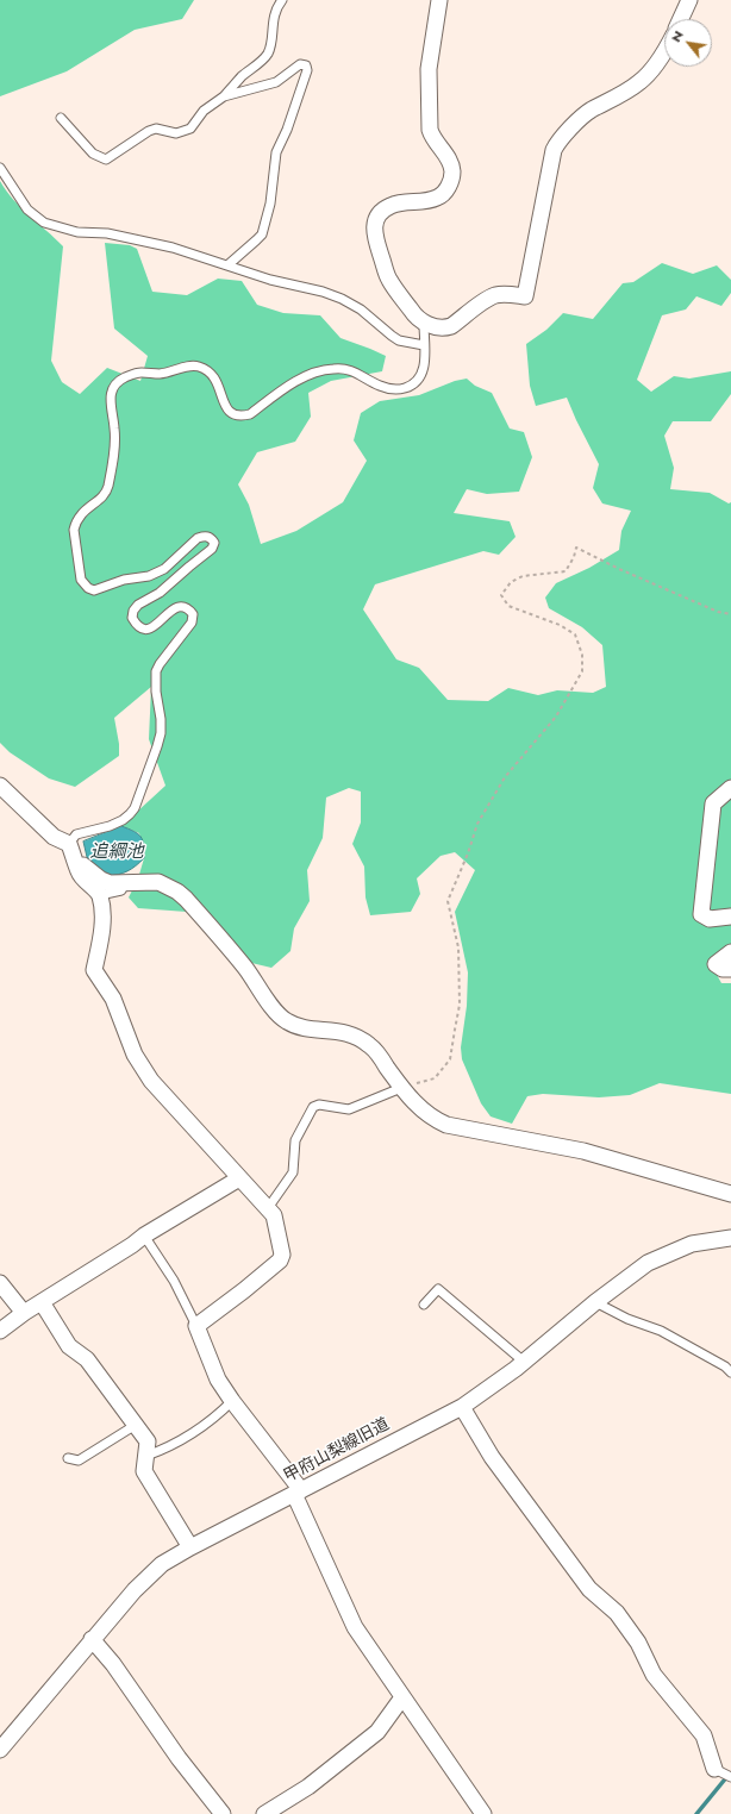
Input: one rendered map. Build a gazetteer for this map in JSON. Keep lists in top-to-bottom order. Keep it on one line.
{"streets":{"street":["甲府山梨線旧道"]},"water":["追綱池"],"north":"top left"}
